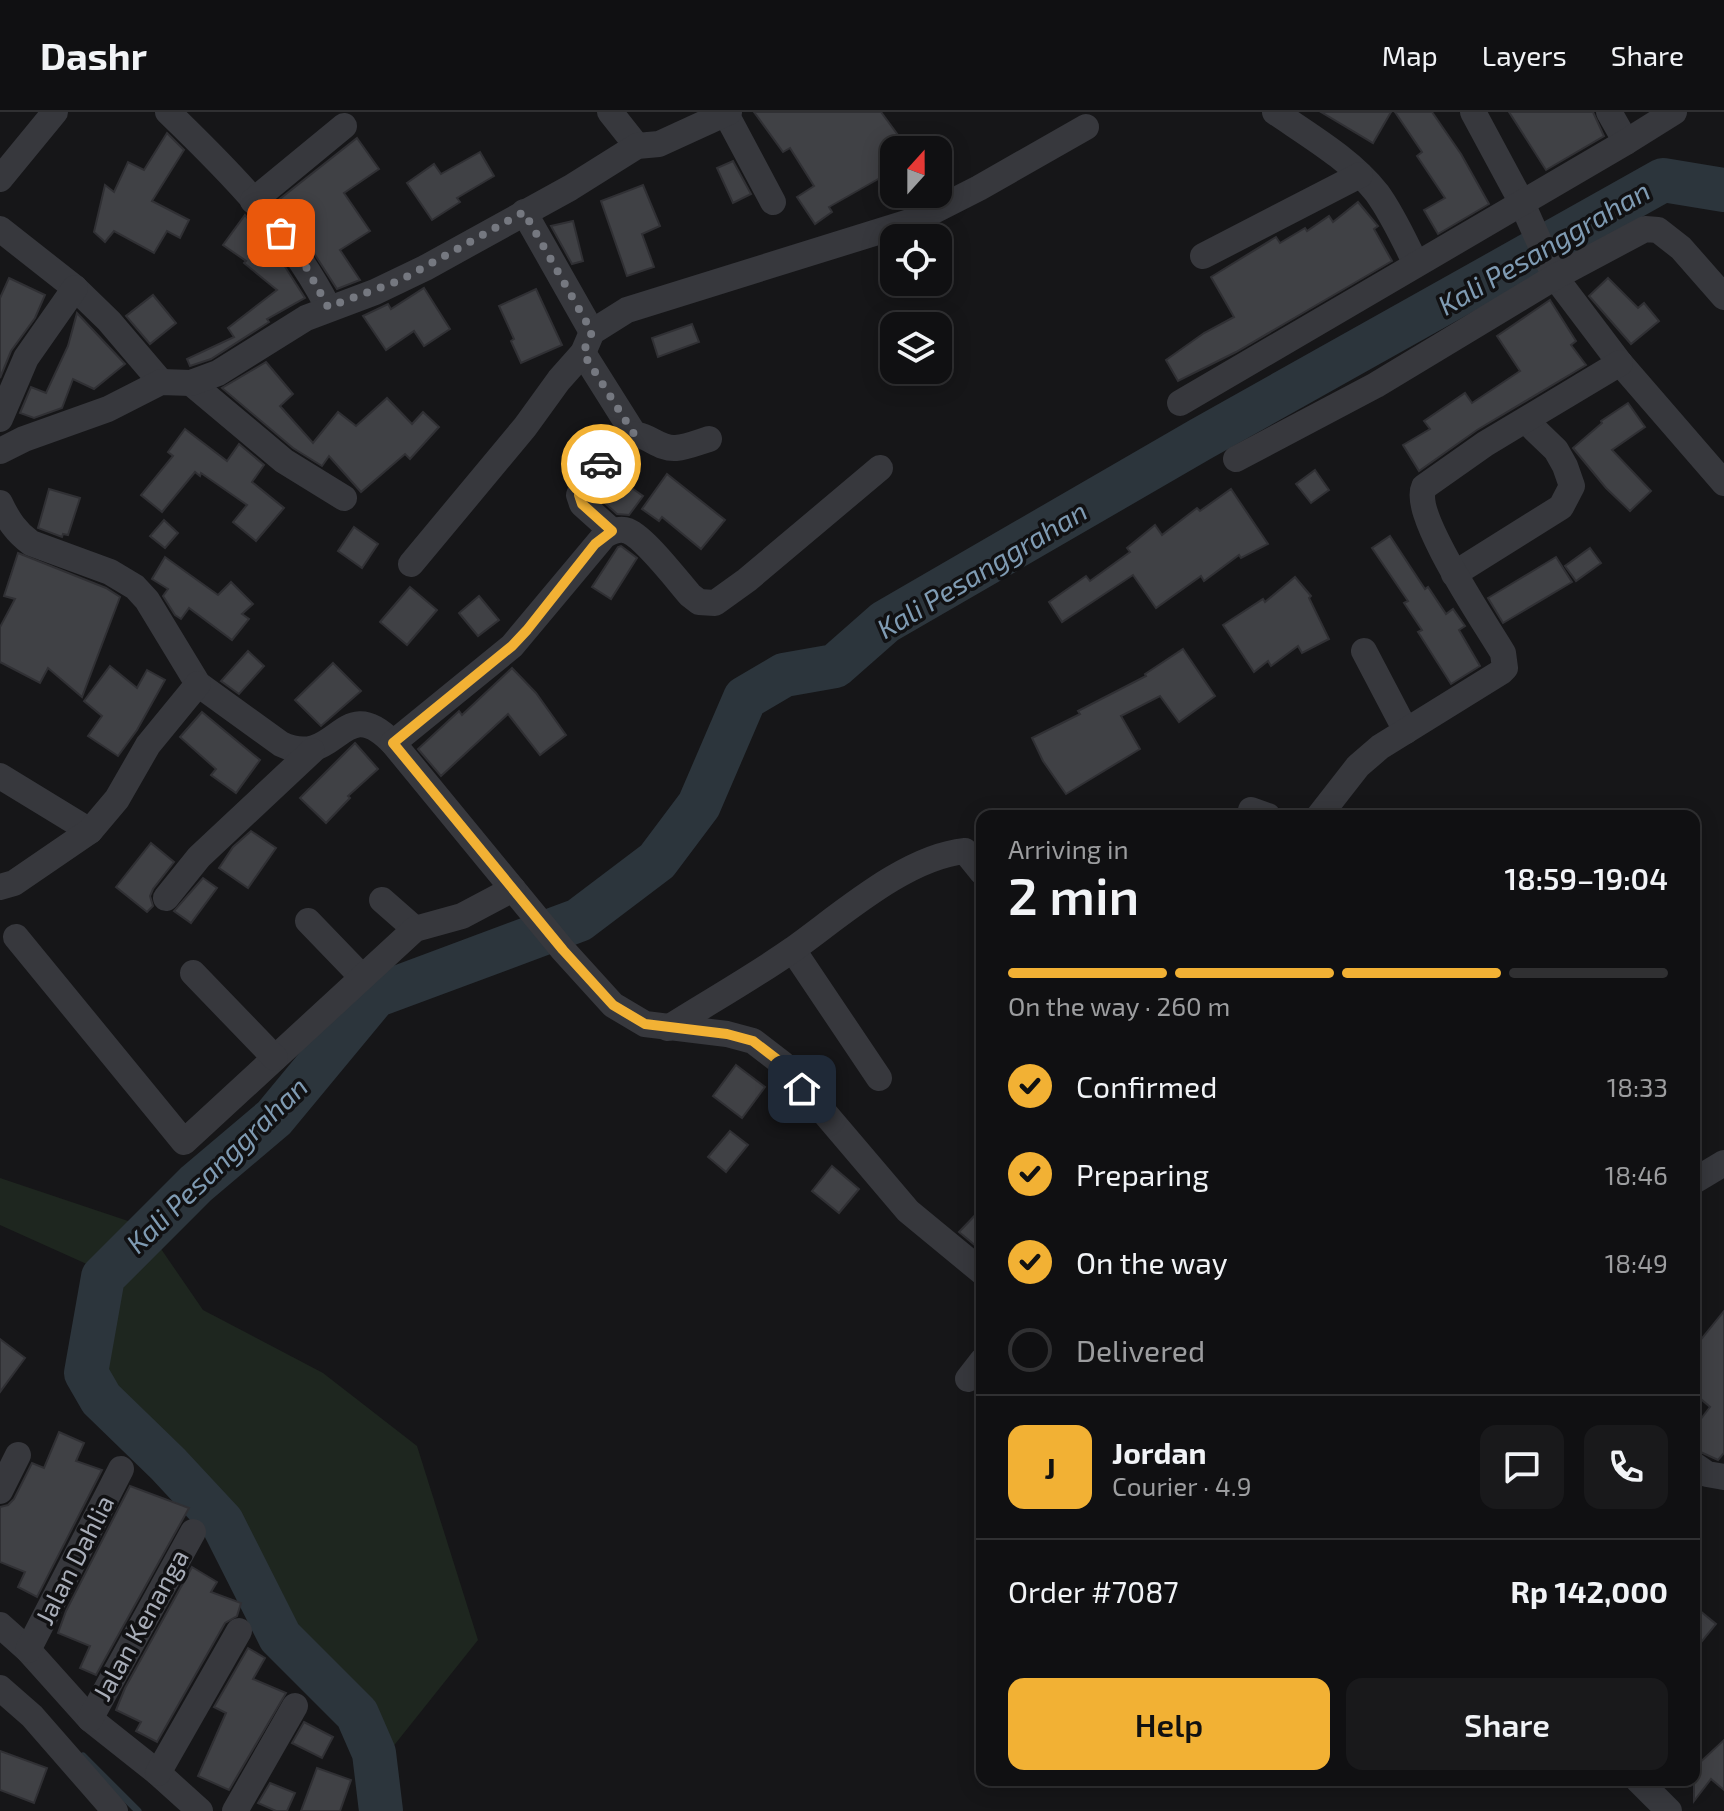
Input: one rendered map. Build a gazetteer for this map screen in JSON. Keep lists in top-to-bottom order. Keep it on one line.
{"streets":{"street":["Jalan Dahlia","Jalan Kenanga"]},"water":["Kali Pesanggrahan"],"north":"top","page":{"header":"Dashr","nav":["Map","Layers","Share"],"heading":["2 min","Arriving in","18:59–19:04"],"panel":["Jordan","Courier · 4.9","Order #7087","Rp 142,000"],"bar":"On the way · 260 m","list":[["Confirmed","18:33"],["Preparing","18:46"],["On the way","18:49"],"Delivered"],"round":"J","buttons":["Help","Share"]}}
